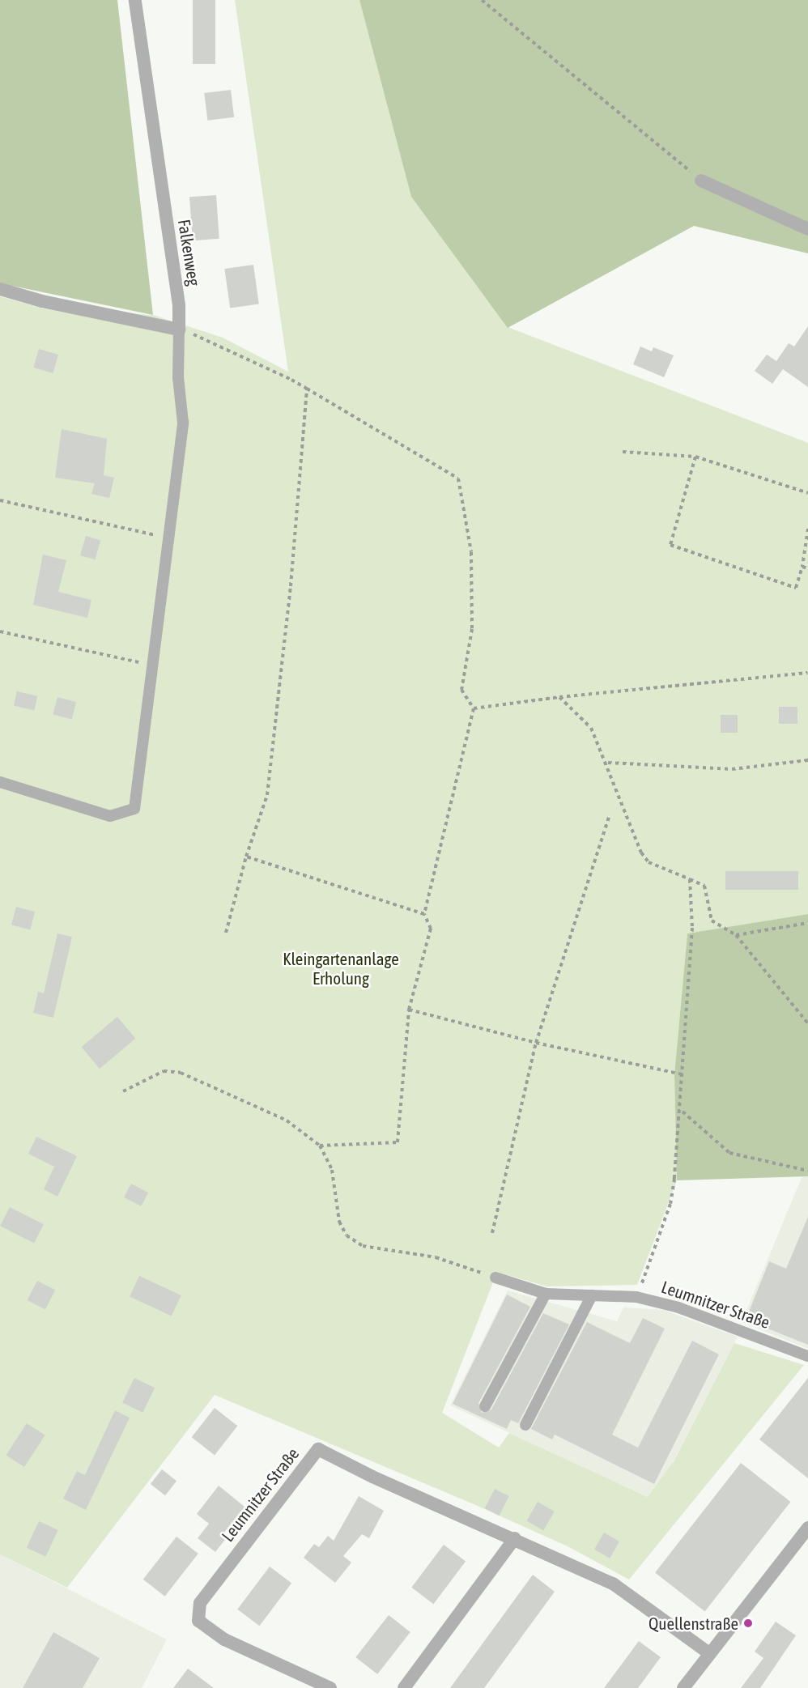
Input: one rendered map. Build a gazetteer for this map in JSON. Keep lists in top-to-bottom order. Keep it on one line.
{"streets":{"street":["Falkenweg","Leumnitzer Straße"]},"parks":["Kleingartenanlage Erholung"],"places":["Quellenstraße"]}
